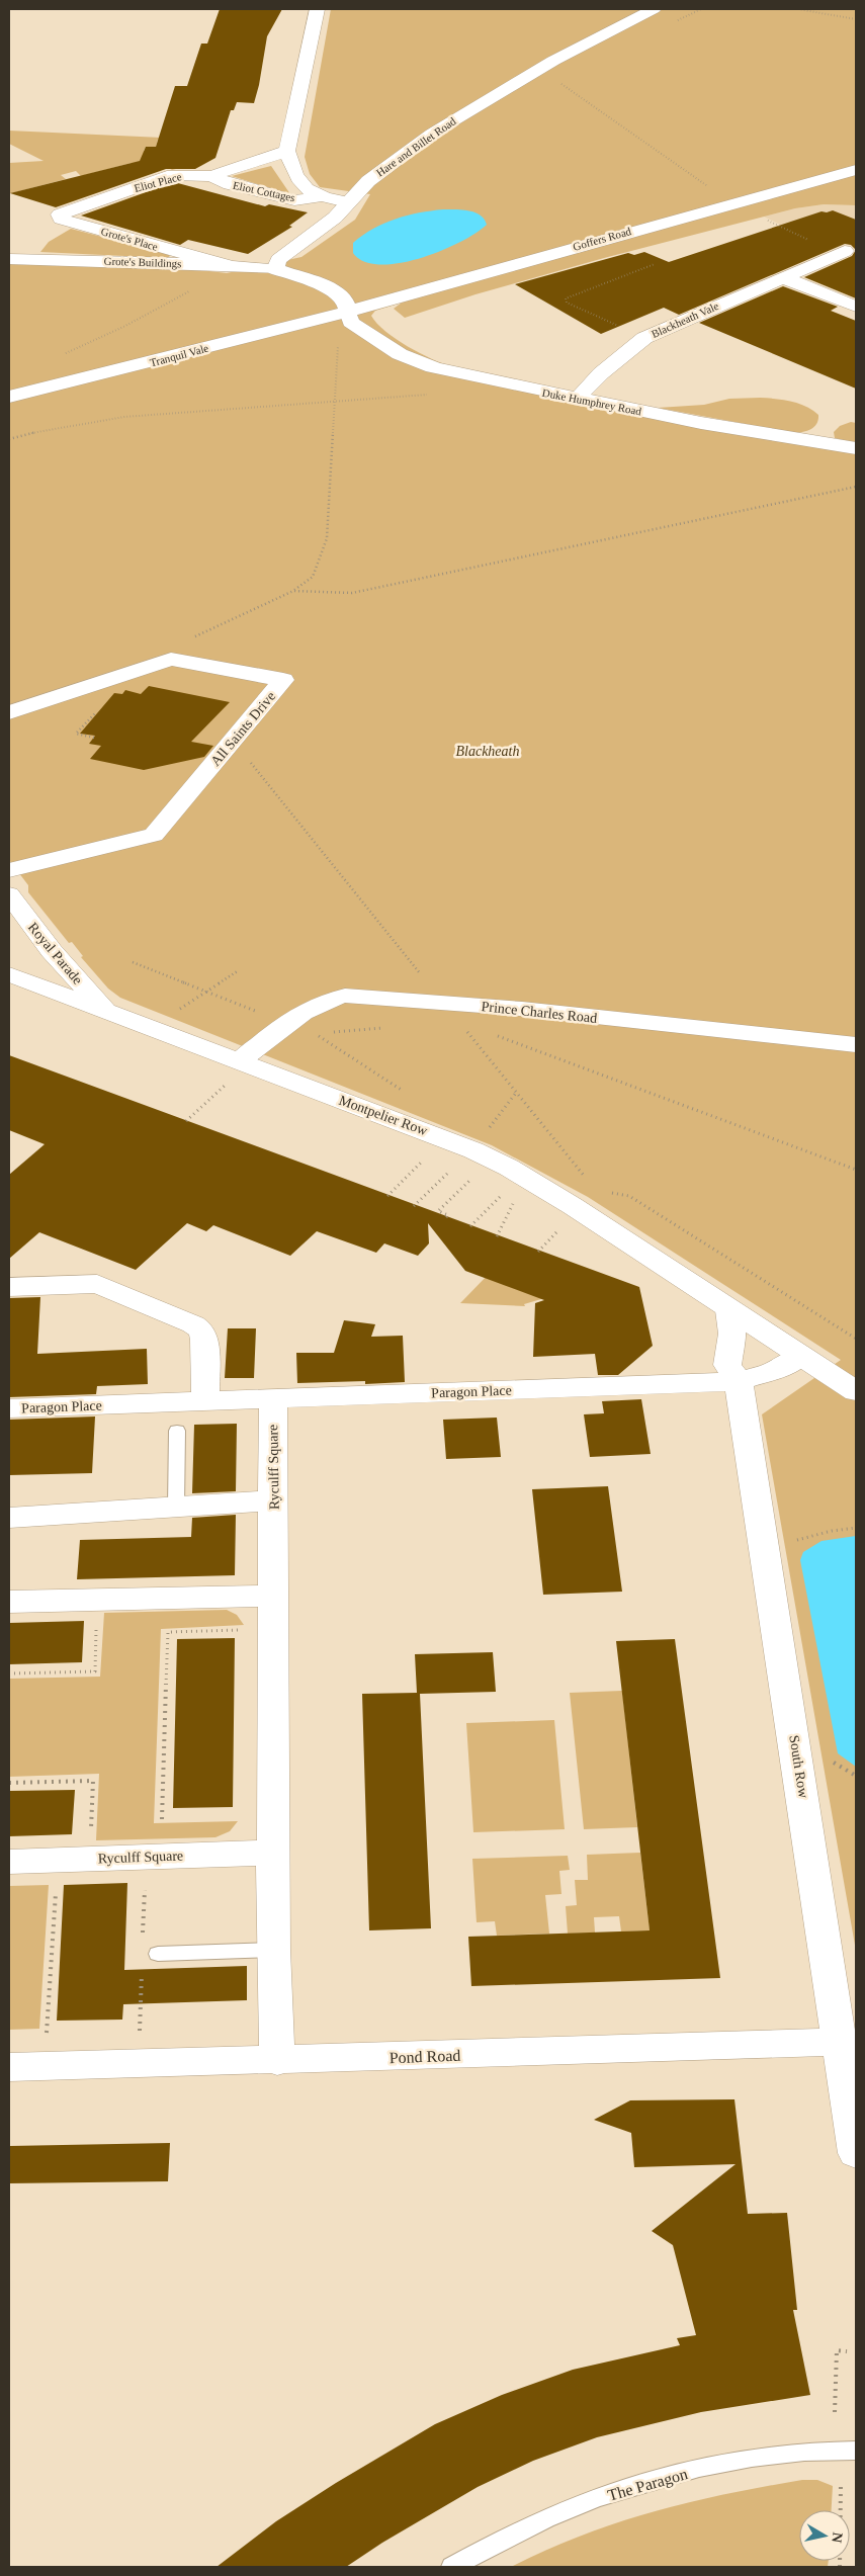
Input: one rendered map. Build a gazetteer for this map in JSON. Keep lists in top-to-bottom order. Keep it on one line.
{"streets":{"street":["Hare and Billet Road","Eliot Place","Eliot Cottages","Grote's Place","Goffers Road","Grote's Buildings","Blackheath Vale","Tranquil Vale","Duke Humphrey Road","All Saints Drive","Royal Parade","Prince Charles Road","Montpelier Row","Paragon Place","Ryculff Square","South Row","Pond Road"],"lane":["The Paragon"]},"crossings":[["Hare and Billet Road","Grote's Buildings"],["Eliot Place","Eliot Cottages"],["Eliot Place","Grote's Place"],["Grote's Place","Grote's Buildings"],["Goffers Road","Tranquil Vale"],["Goffers Road","Duke Humphrey Road"],["Blackheath Vale","Duke Humphrey Road"],["Tranquil Vale","Duke Humphrey Road"],["Royal Parade","Montpelier Row"],["Prince Charles Road","Montpelier Row"],["Montpelier Row","South Row"],["Paragon Place","Ryculff Square"],["Paragon Place","South Row"],["Ryculff Square","Pond Road"],["South Row","Pond Road"]],"parks":["Blackheath"],"north":"right"}
